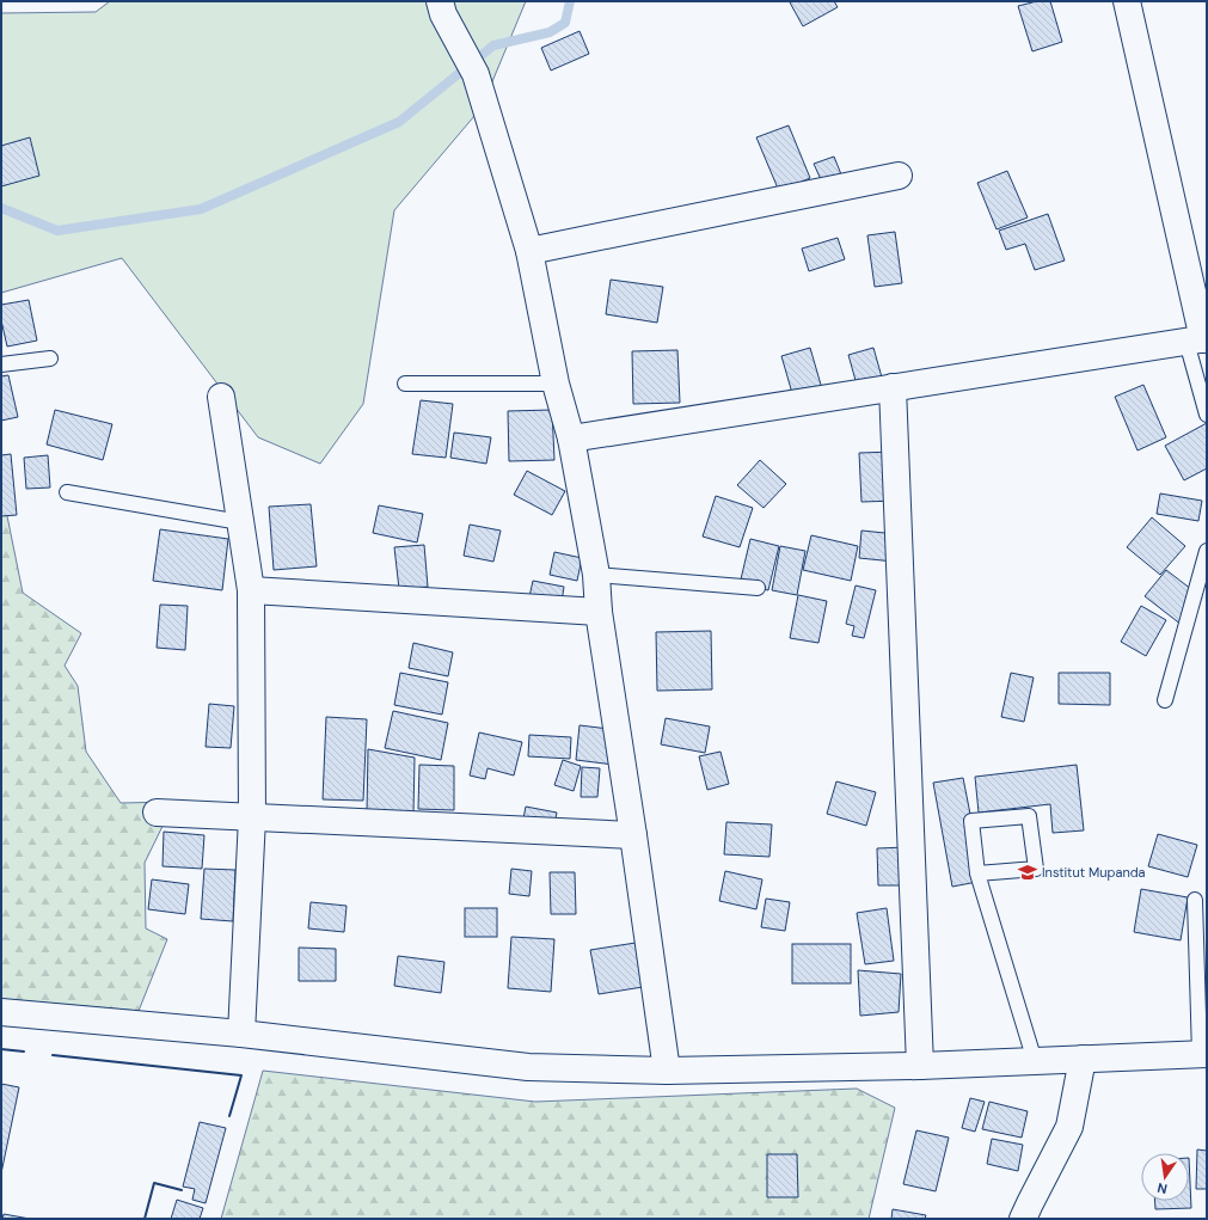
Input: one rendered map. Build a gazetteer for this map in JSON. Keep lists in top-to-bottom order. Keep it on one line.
{"places":{"school or university":["Institut Mupanda"]},"north":"bottom"}
